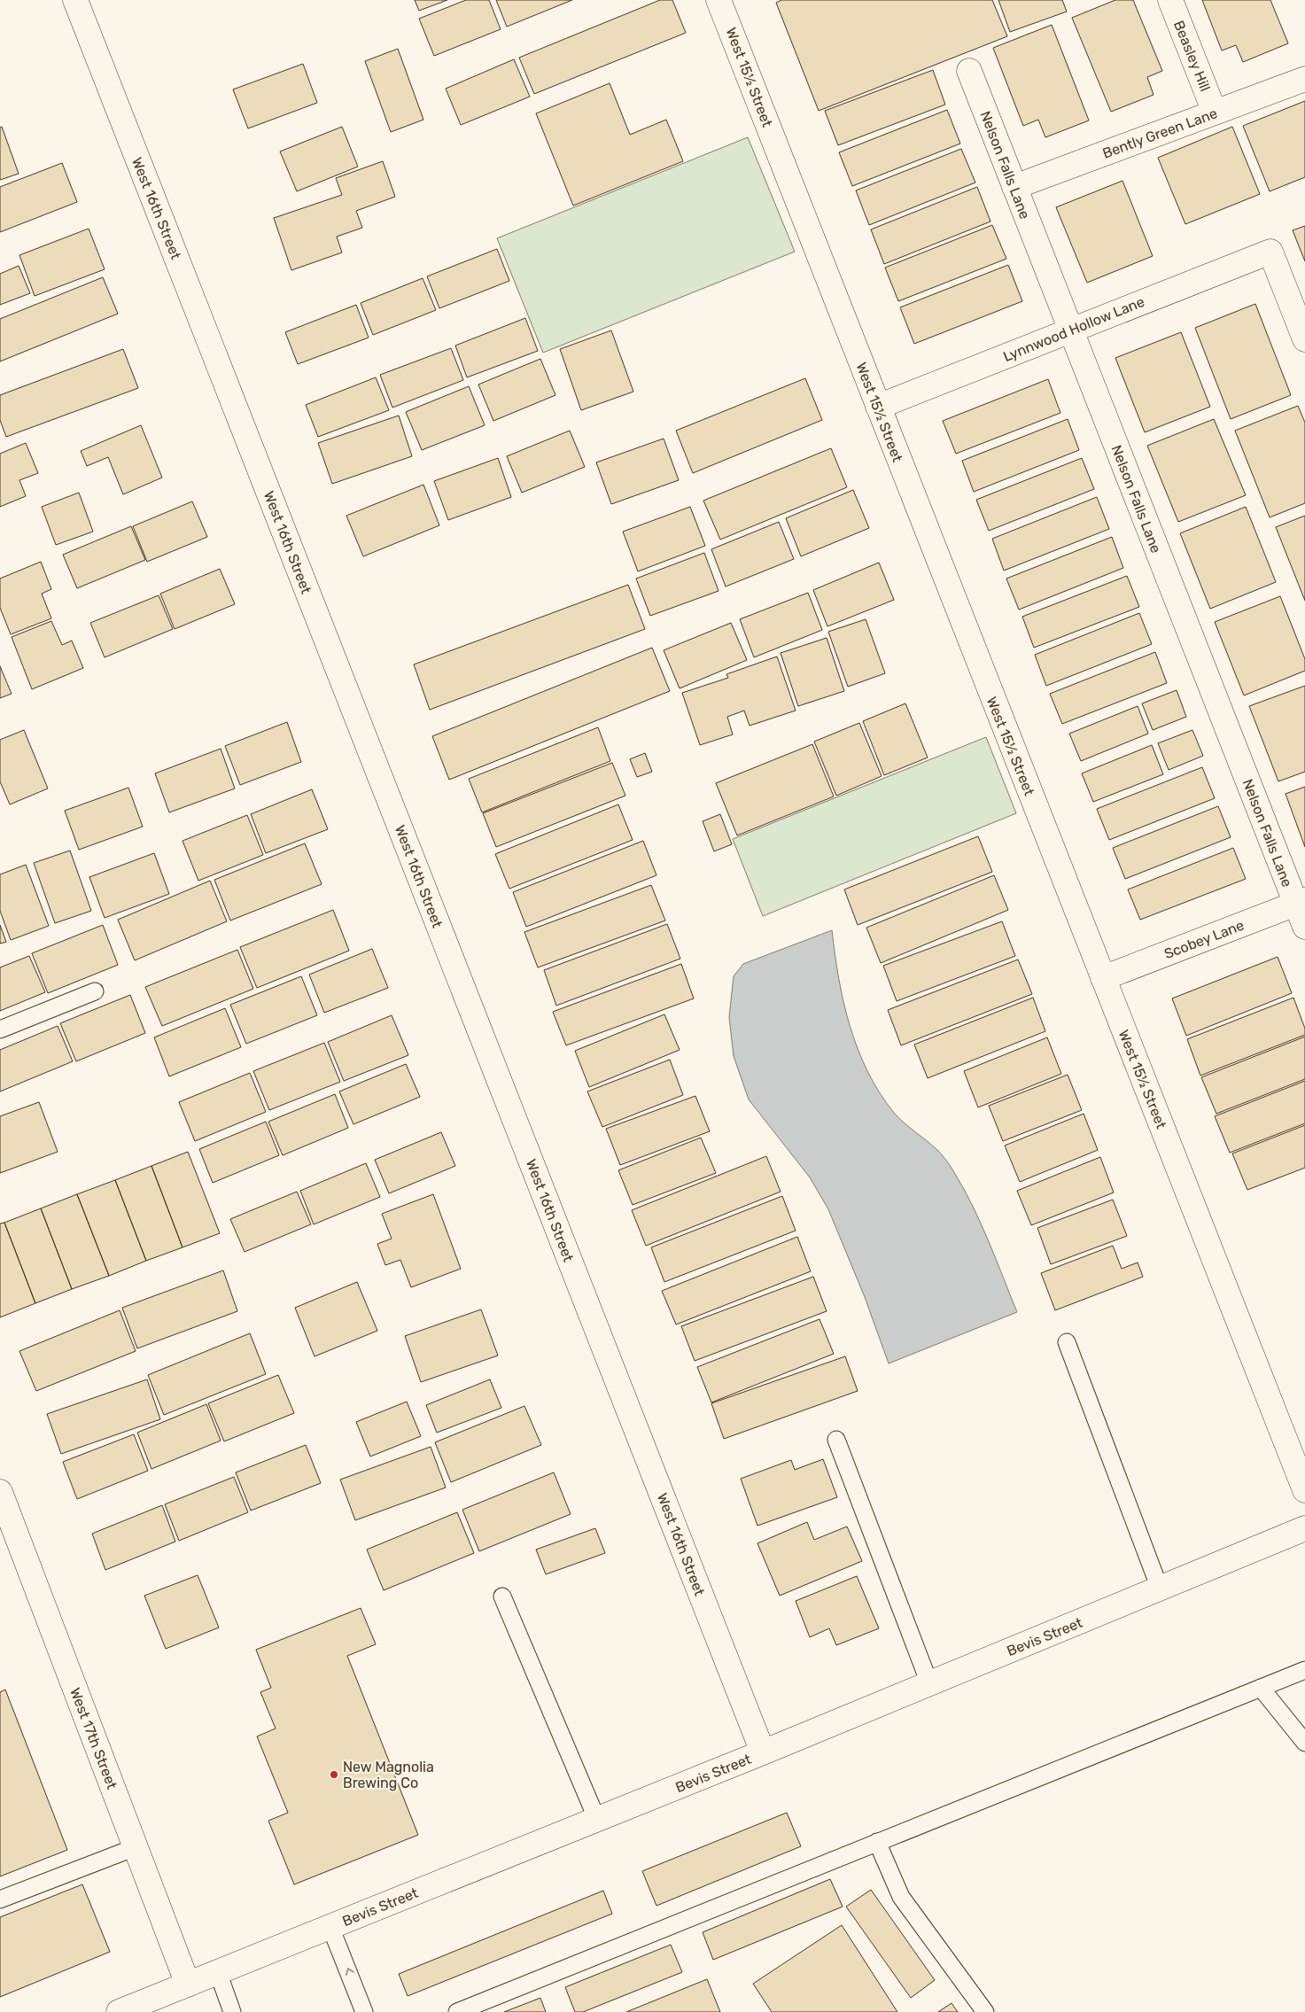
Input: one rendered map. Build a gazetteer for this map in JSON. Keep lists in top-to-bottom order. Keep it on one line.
{"streets":{"street":["Beasley Hill","West 15½ Street","Bently Green Lane","Nelson Falls Lane","West 16th Street","Lynnwood Hollow Lane","Scobey Lane","Bevis Street","West 17th Street"]},"crossings":[["Beasley Hill","Bently Green Lane"],["West 15½ Street","Lynnwood Hollow Lane"],["West 15½ Street","Scobey Lane"],["Bently Green Lane","Nelson Falls Lane"],["Nelson Falls Lane","Lynnwood Hollow Lane"],["Nelson Falls Lane","Scobey Lane"],["West 16th Street","Bevis Street"],["Bevis Street","West 17th Street"]],"places":["New Magnolia Brewing Co"]}
